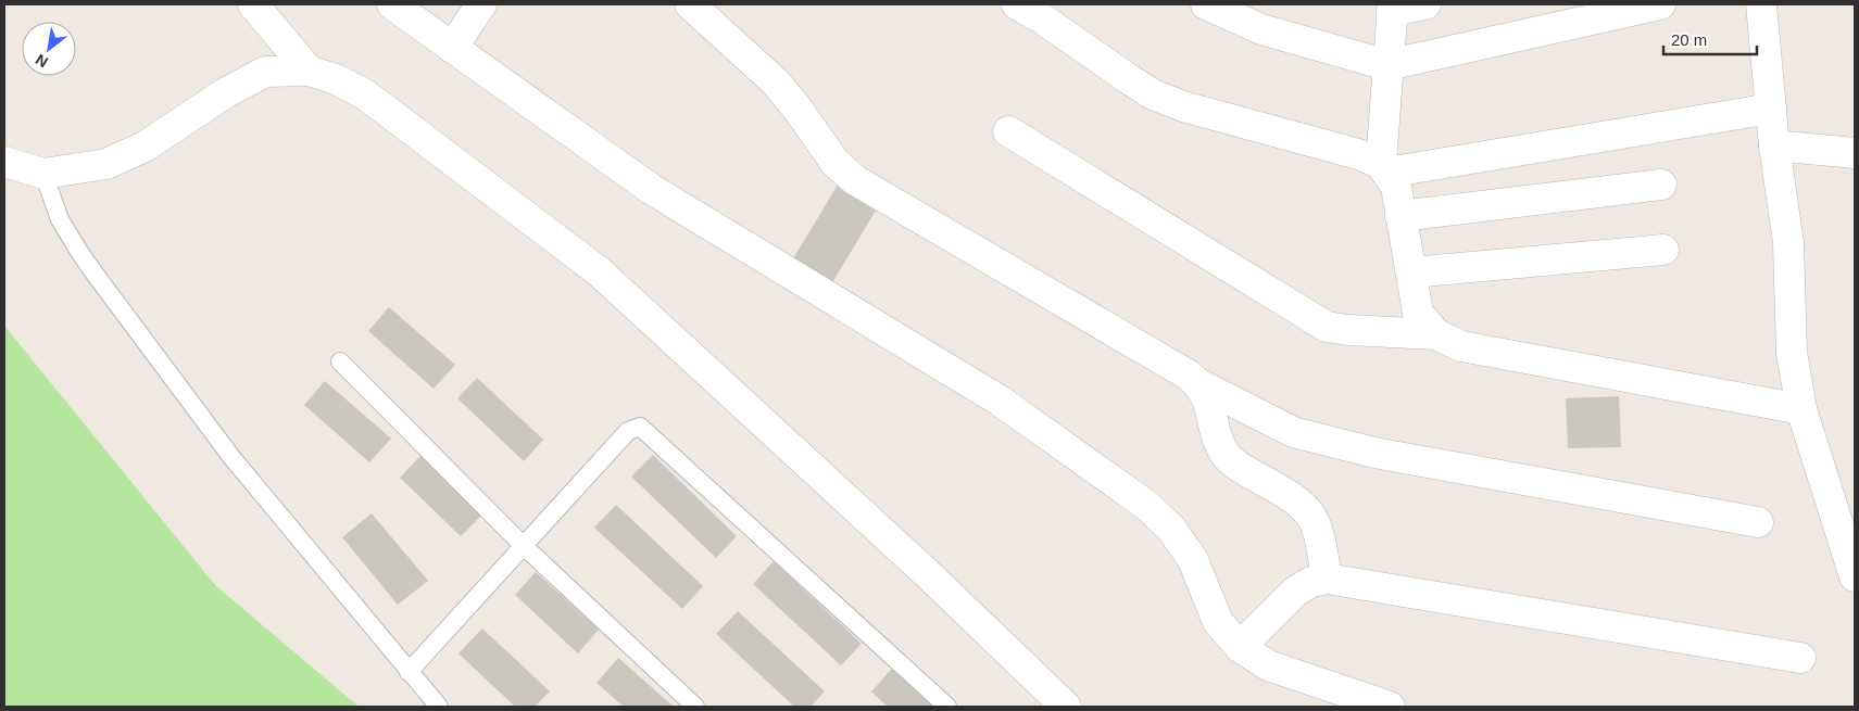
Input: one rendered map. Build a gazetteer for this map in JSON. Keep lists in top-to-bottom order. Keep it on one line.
{"scale_bar":"20 m","north":"bottom left"}
